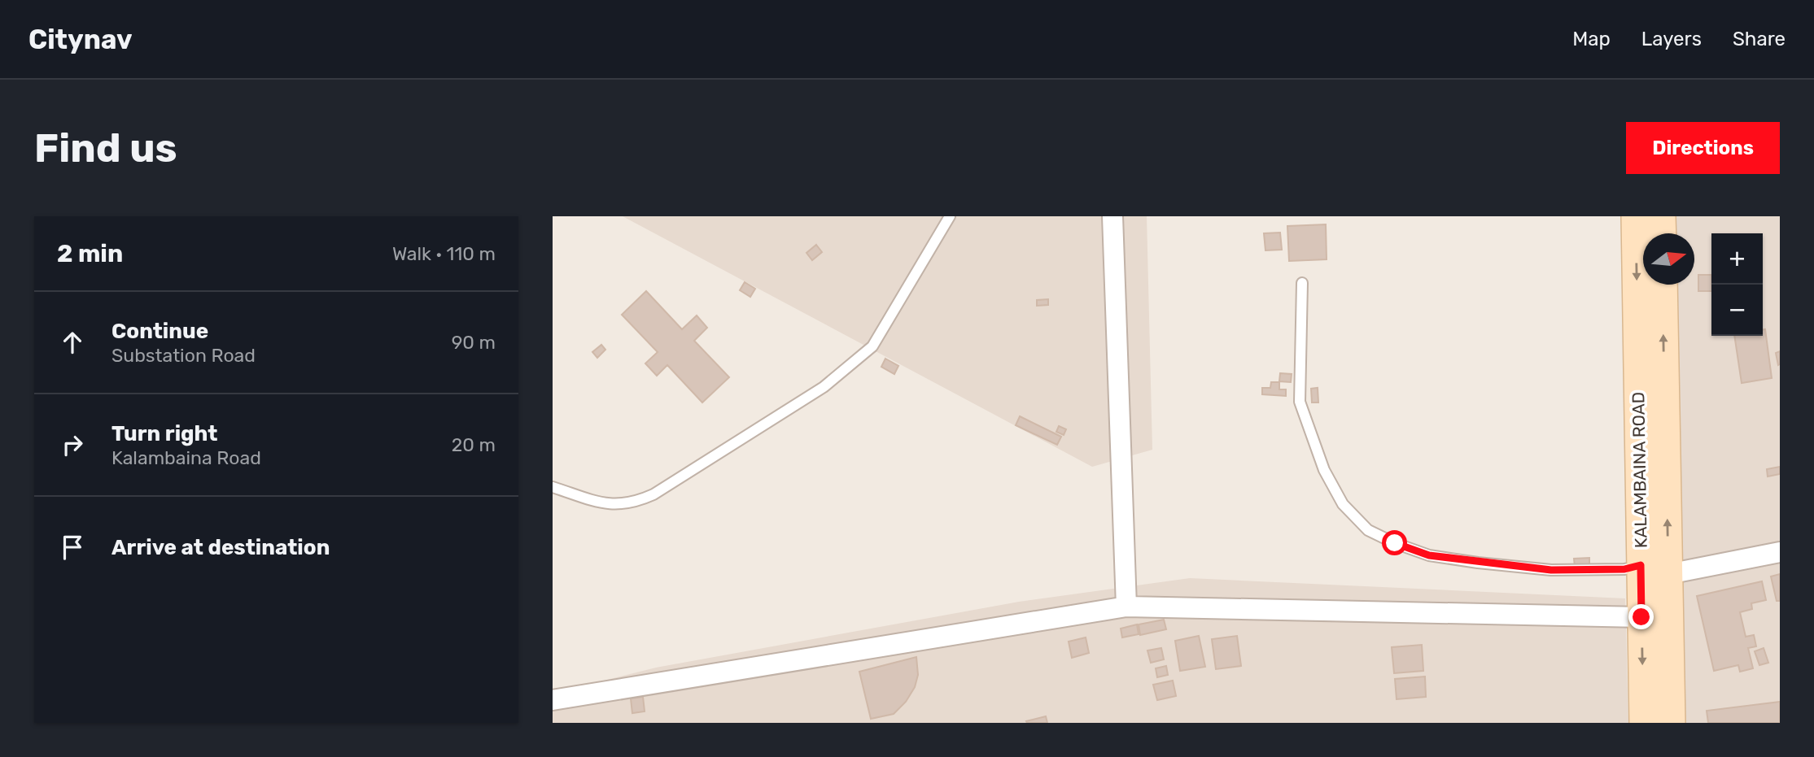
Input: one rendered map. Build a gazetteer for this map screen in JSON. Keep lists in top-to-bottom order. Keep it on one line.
{"streets":{"main road":["KALAMBAINA ROAD"]},"north":"right","page":{"header":"Citynav","nav":["Map","Layers","Share"],"buttons":"Directions","title":"Find us","heading":["2 min","Walk · 110 m"],"map_buttons":["+","−"],"list":[["Continue","Substation Road","90 m"],["Turn right","Kalambaina Road","20 m"],"Arrive at destination"]}}
